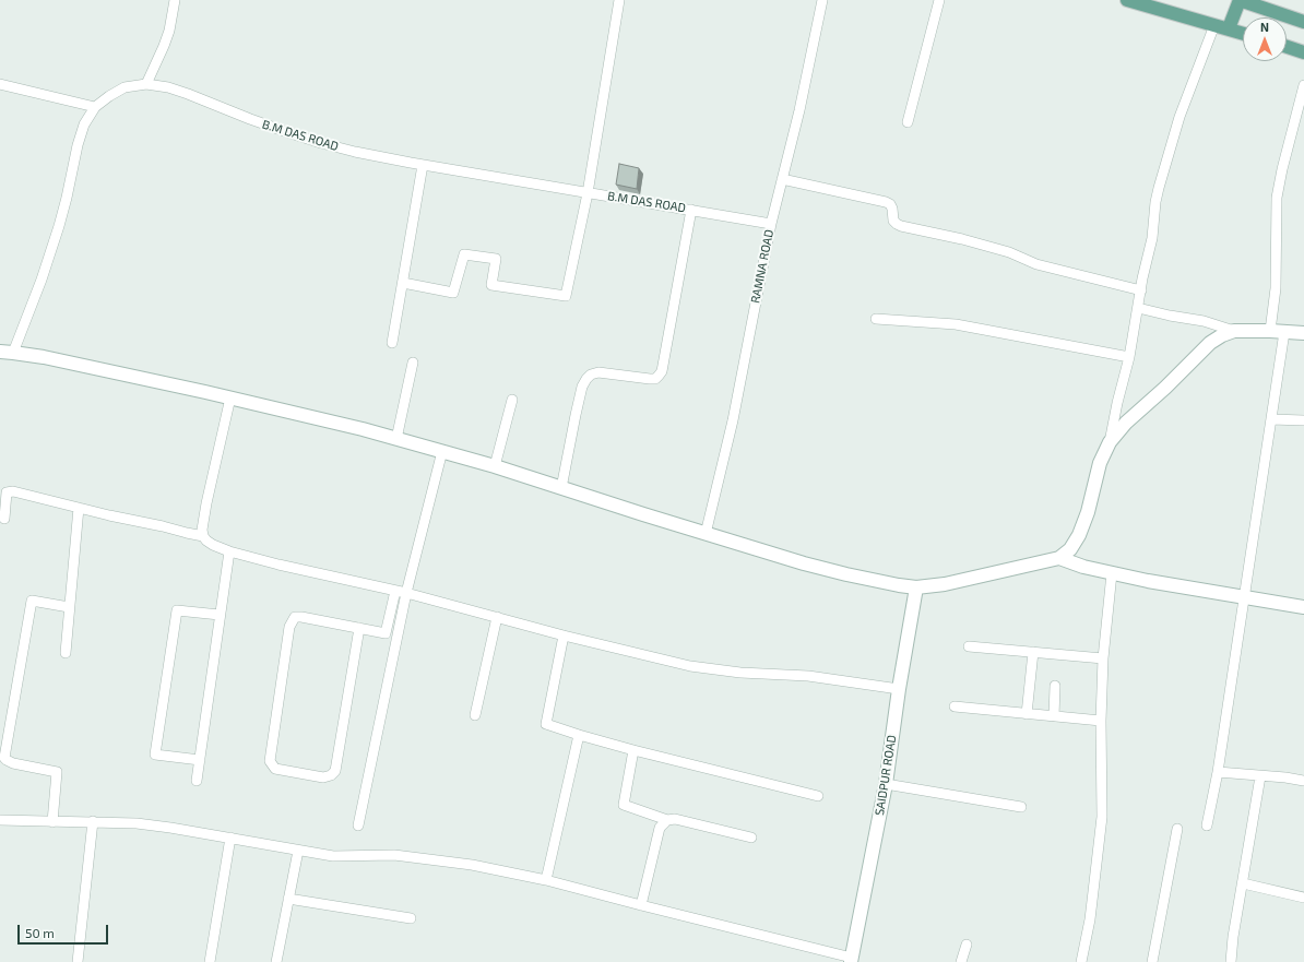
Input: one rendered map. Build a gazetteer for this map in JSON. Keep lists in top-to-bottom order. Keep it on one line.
{"streets":{"main road":["SAIDPUR ROAD"],"street":["B.M DAS ROAD","RAMNA ROAD"]},"crossings":[["B.M DAS ROAD","RAMNA ROAD"]],"scale_bar":"50 m","north":"top"}
